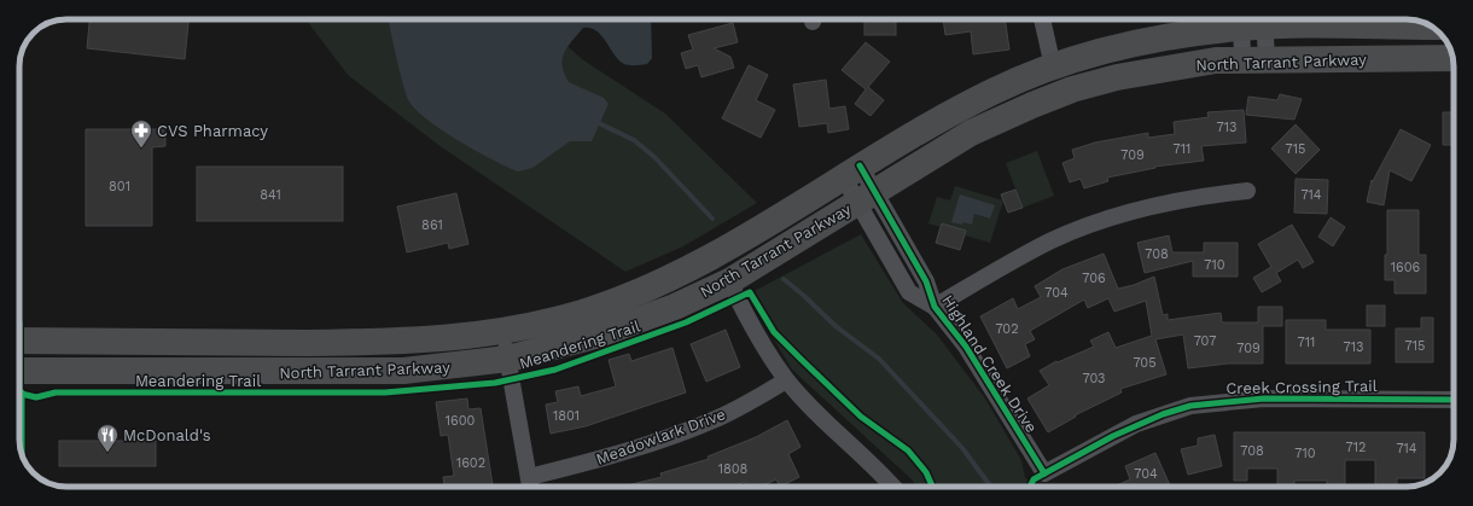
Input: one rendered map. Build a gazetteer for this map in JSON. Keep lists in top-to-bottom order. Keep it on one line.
{"streets":{"main road":["North Tarrant Parkway"],"street":["Highland Creek Drive","Creek Crossing Trail","Meadowlark Drive"],"cycle path":["Meandering Trail"]},"crossings":[["North Tarrant Parkway","Highland Creek Drive"],["Highland Creek Drive","Creek Crossing Trail"]],"places":{"pharmacy":["CVS Pharmacy"],"restaurant":["McDonald's"]},"house_numbers":["713","711","715","709","801","841","714","861","708","710","1606","706","704","702","707","711","715","713","709","705","703","1801","1600","712","714","708","710","1602","1808","704"]}
